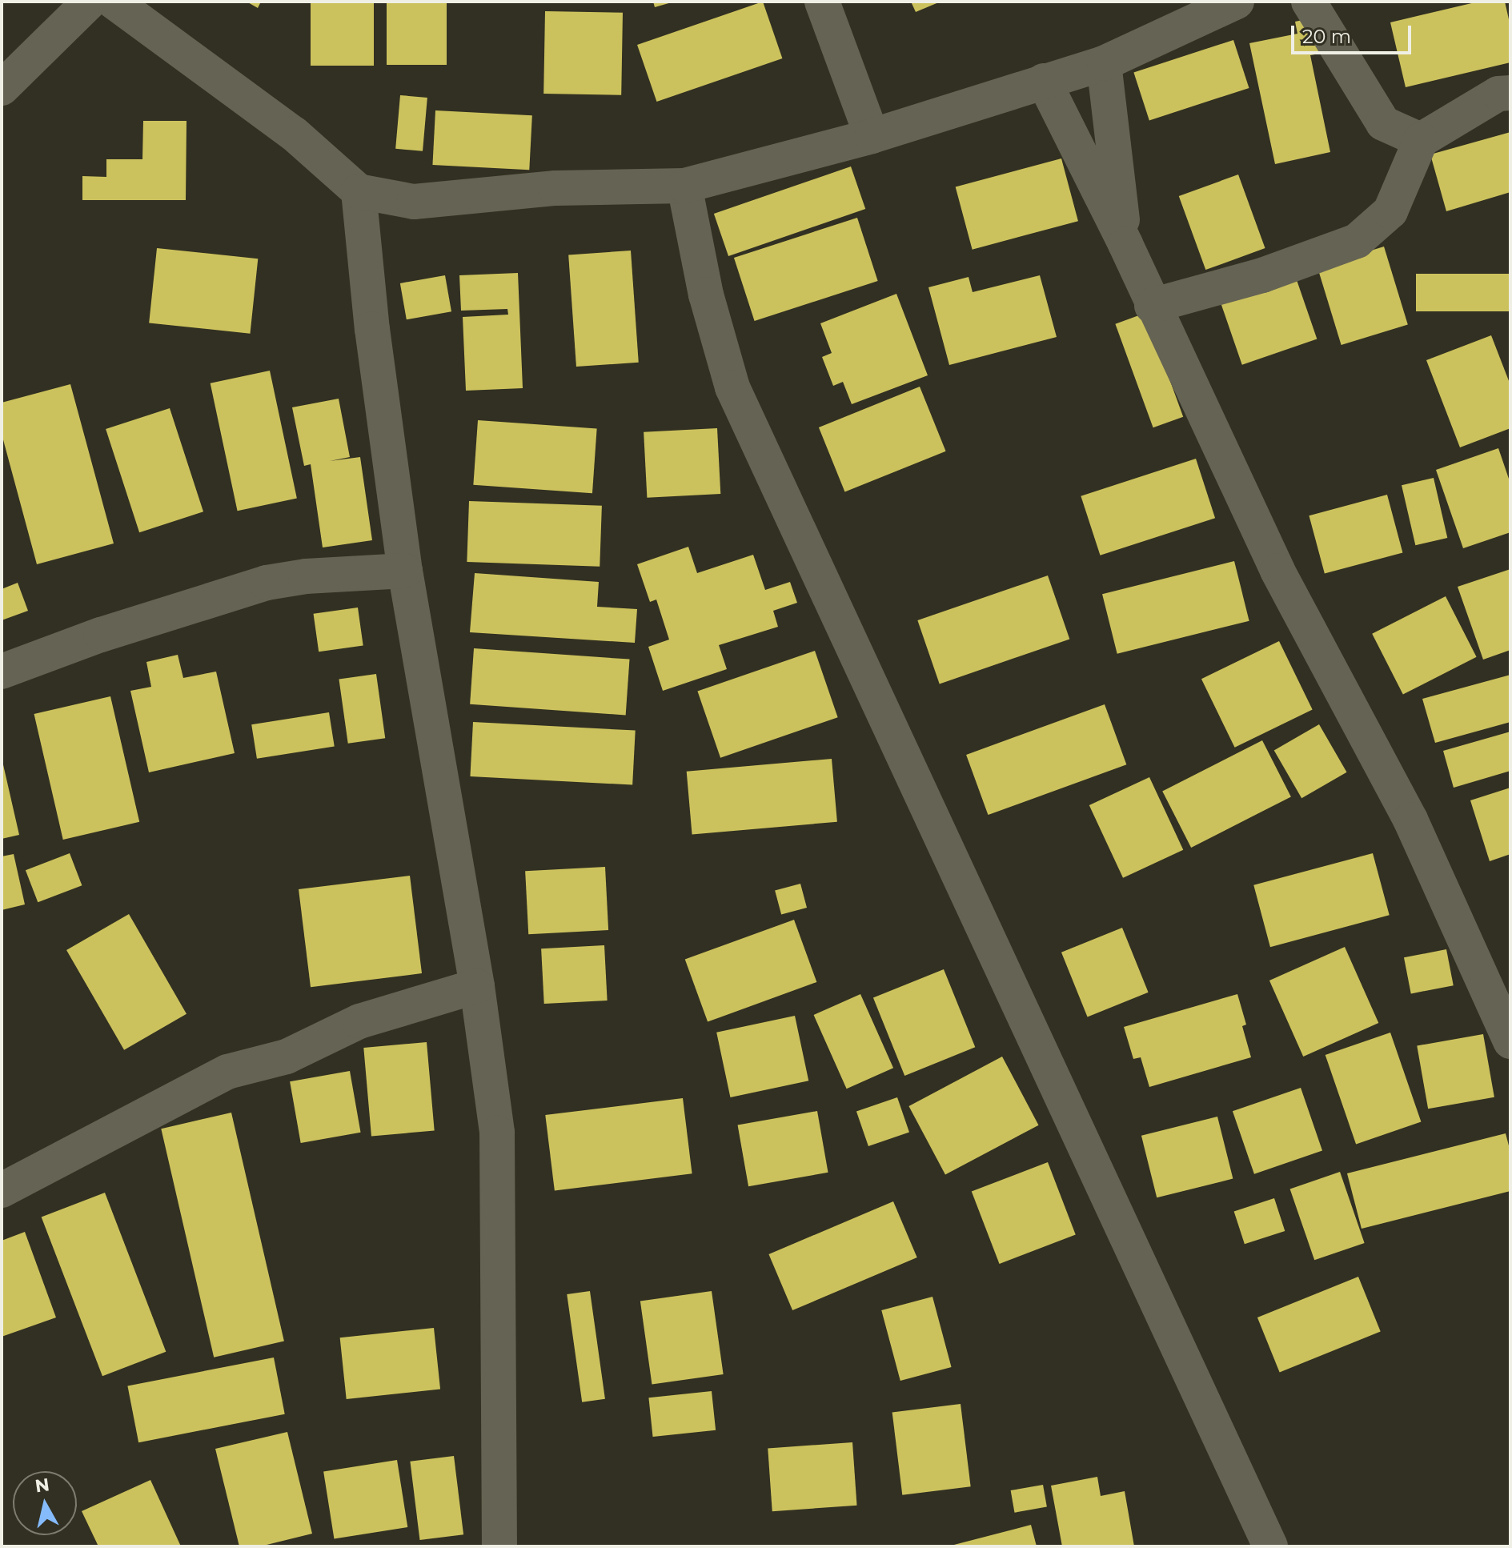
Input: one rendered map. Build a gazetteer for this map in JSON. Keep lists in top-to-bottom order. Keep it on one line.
{"scale_bar":"20 m","north":"top"}
